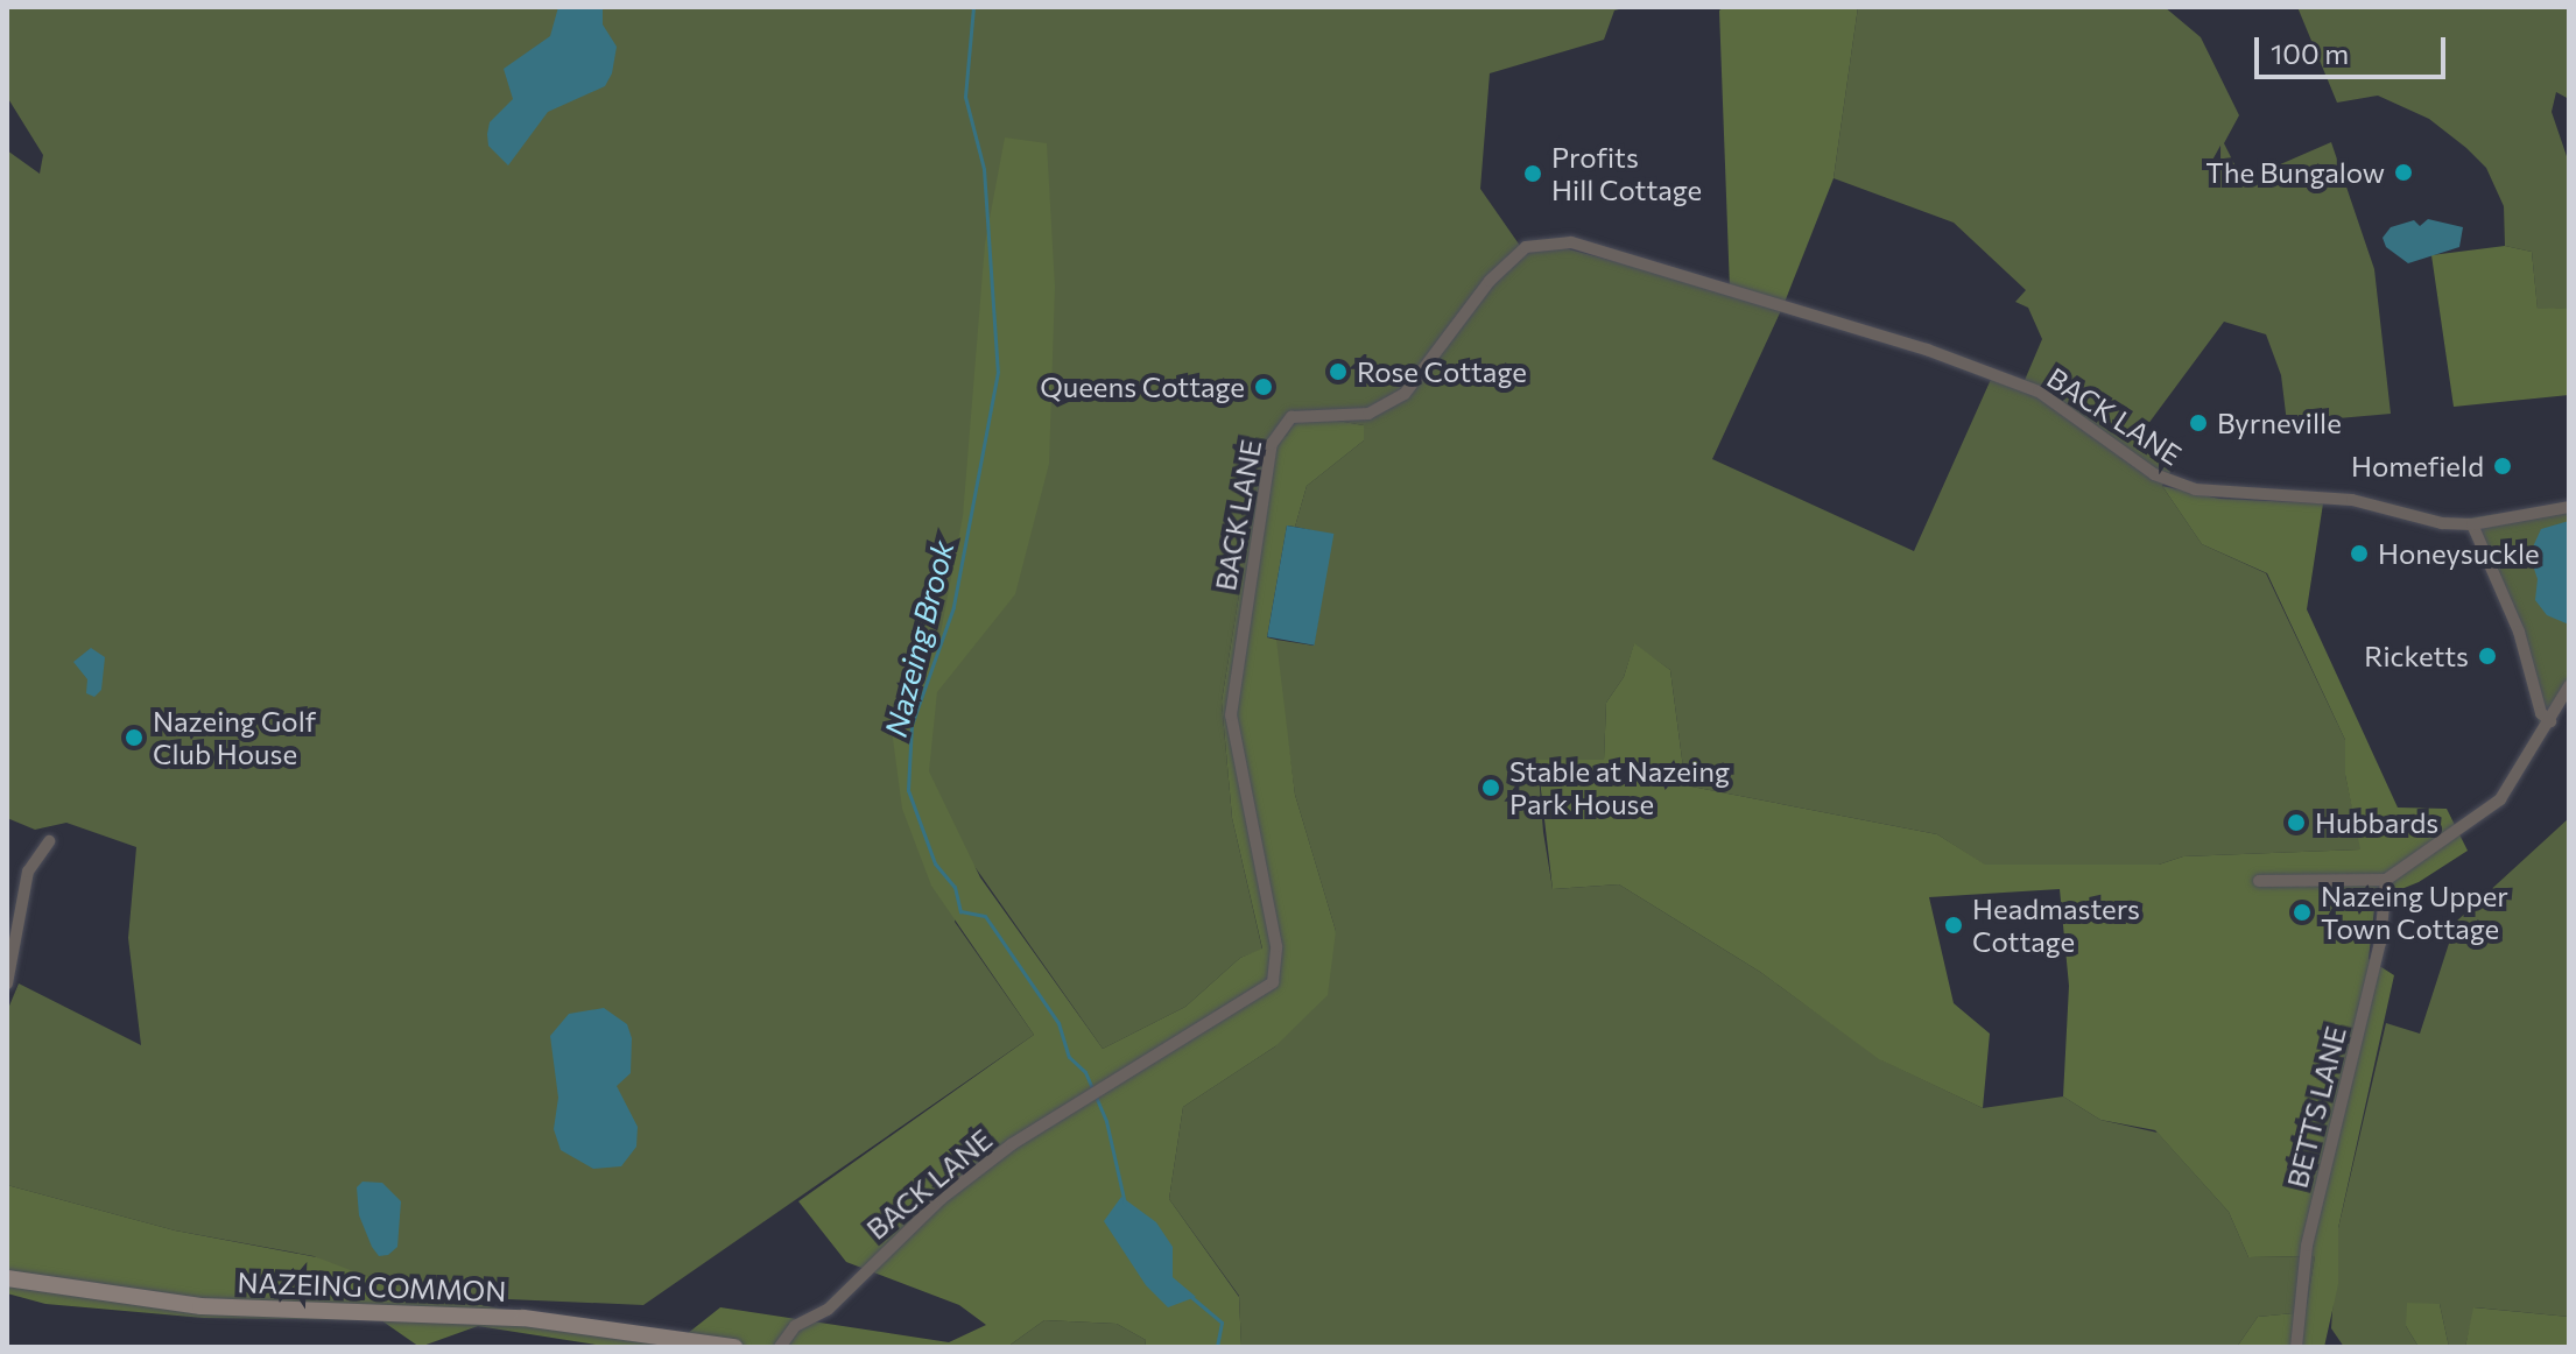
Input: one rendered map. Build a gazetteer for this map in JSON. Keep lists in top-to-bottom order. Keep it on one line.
{"streets":{"street":["BACK LANE","BETTS LANE","NAZEING COMMON"]},"water":["Nazeing Brook"],"places":["The Bungalow","Profits Hill Cottage","Rose Cottage","Queens Cottage","Byrneville","Homefield","Honeysuckle","Ricketts","Nazeing Golf Club House","Stable at Nazeing Park House","Hubbards","Nazeing Upper Town Cottage","Headmasters Cottage"],"scale_bar":"100 m"}
